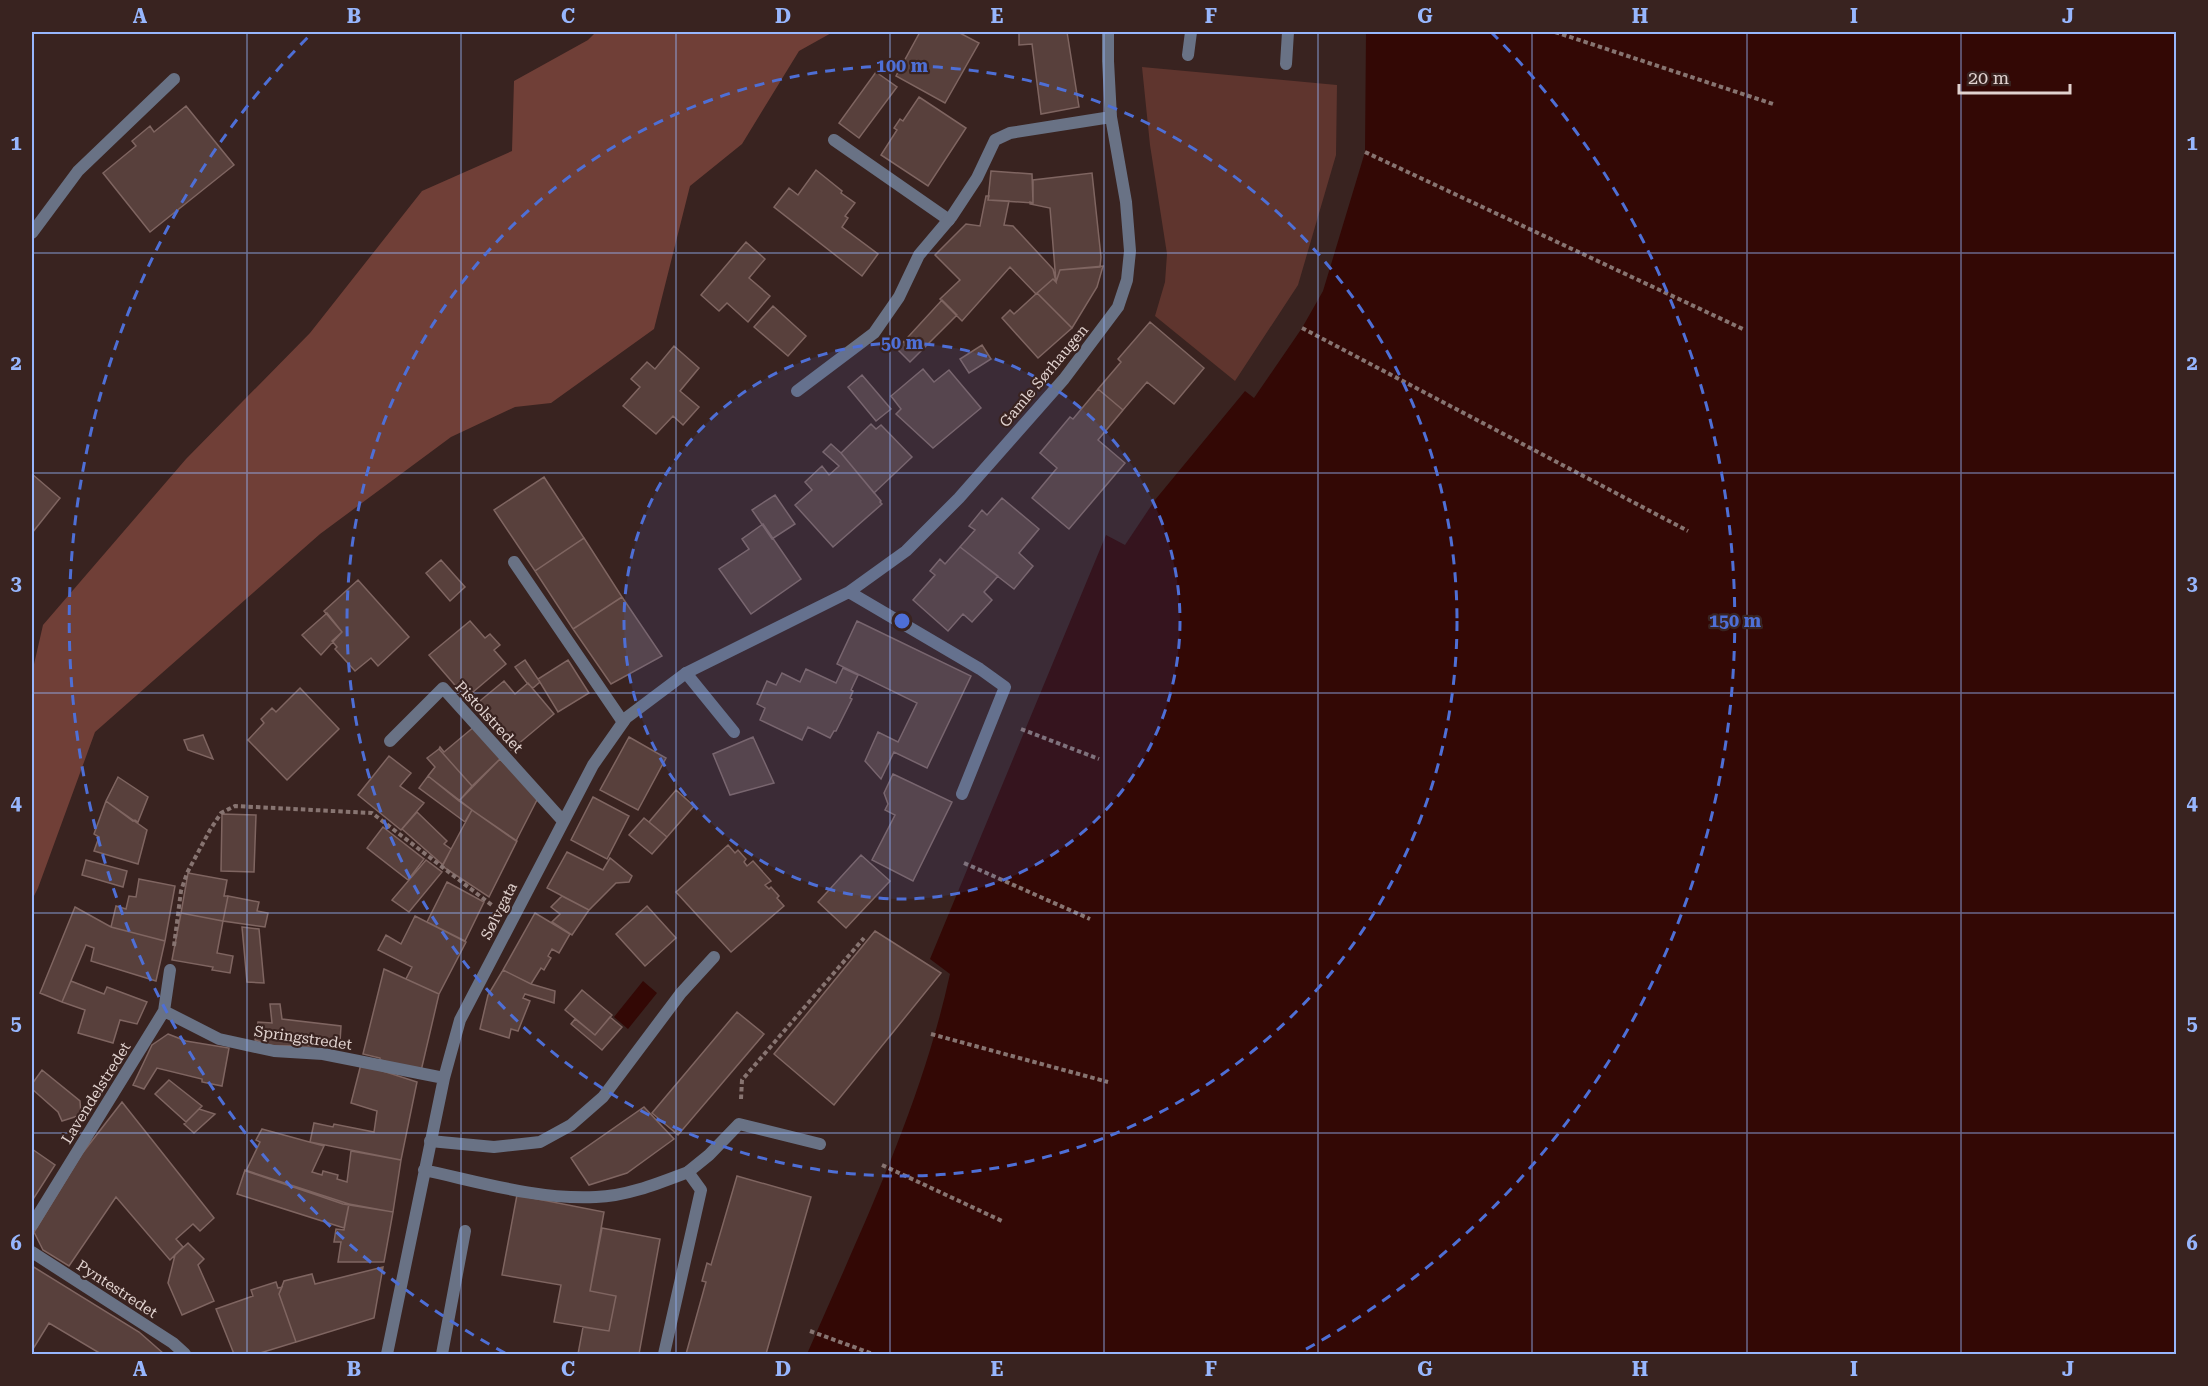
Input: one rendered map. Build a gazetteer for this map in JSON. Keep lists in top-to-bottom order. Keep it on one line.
{"streets":{"street":["Gamle Sørhaugen","Pistolstredet","Sølvgata","Springstredet","Lavendelstredet","Pyntestredet"]},"crossings":[["Gamle Sørhaugen","Sølvgata"],["Pistolstredet","Sølvgata"],["Sølvgata","Springstredet"],["Springstredet","Lavendelstredet"]],"scale_bar":"20 m","grid":{"columns":["A","B","C","D","E","F","G","H","I","J"],"rows":["1","2","3","4","5","6"]},"rings":["100 m","50 m","150 m"]}
